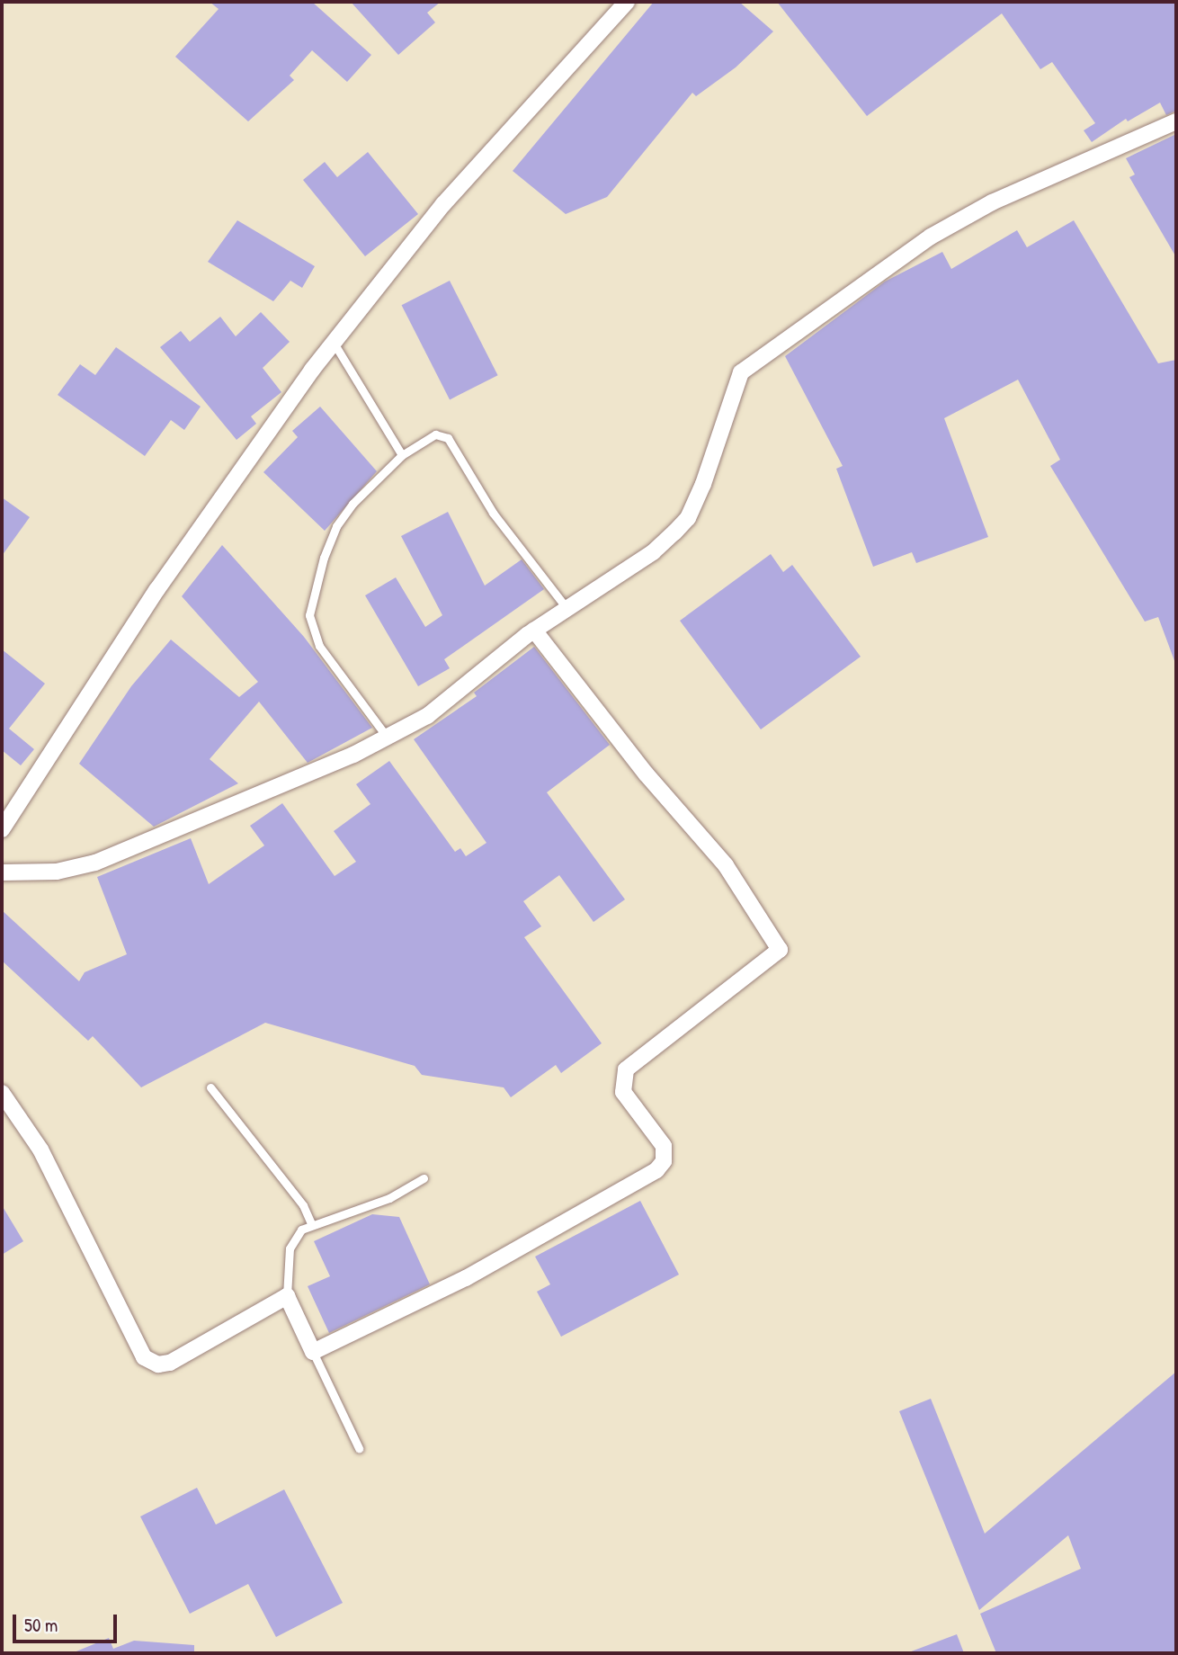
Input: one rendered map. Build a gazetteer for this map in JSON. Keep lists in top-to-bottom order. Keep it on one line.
{"scale_bar":"50 m"}
